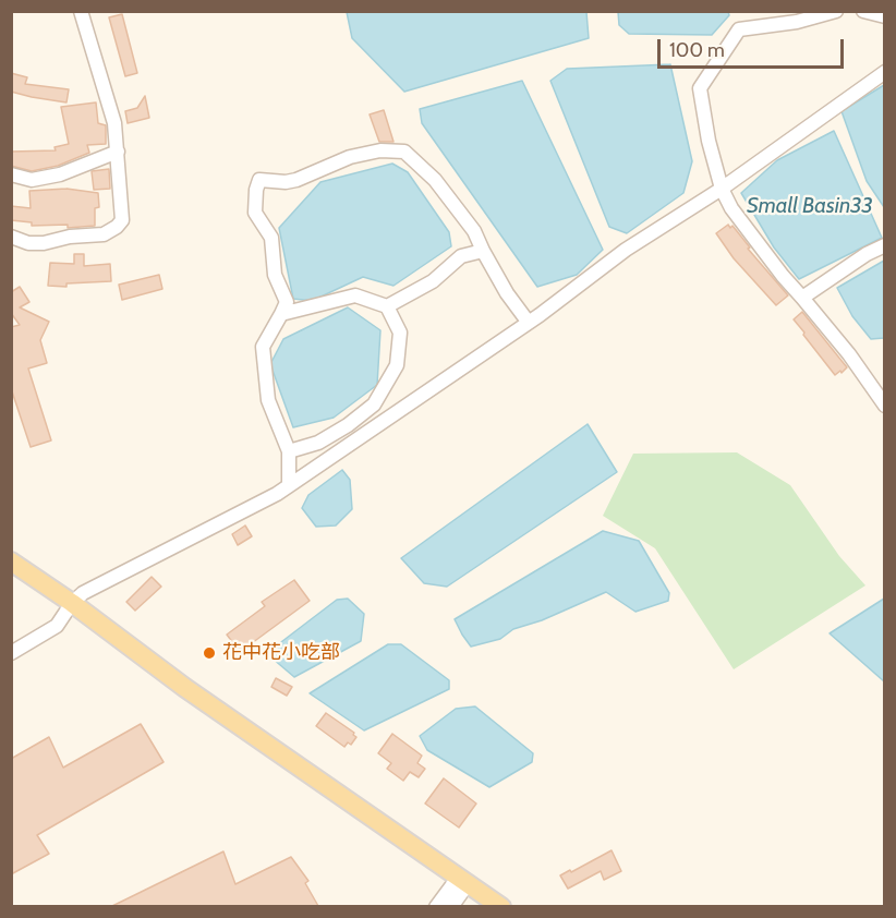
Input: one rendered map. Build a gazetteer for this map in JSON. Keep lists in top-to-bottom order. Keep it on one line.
{"water":["Small Basin33"],"places":["花中花小吃部"],"scale_bar":"100 m"}
